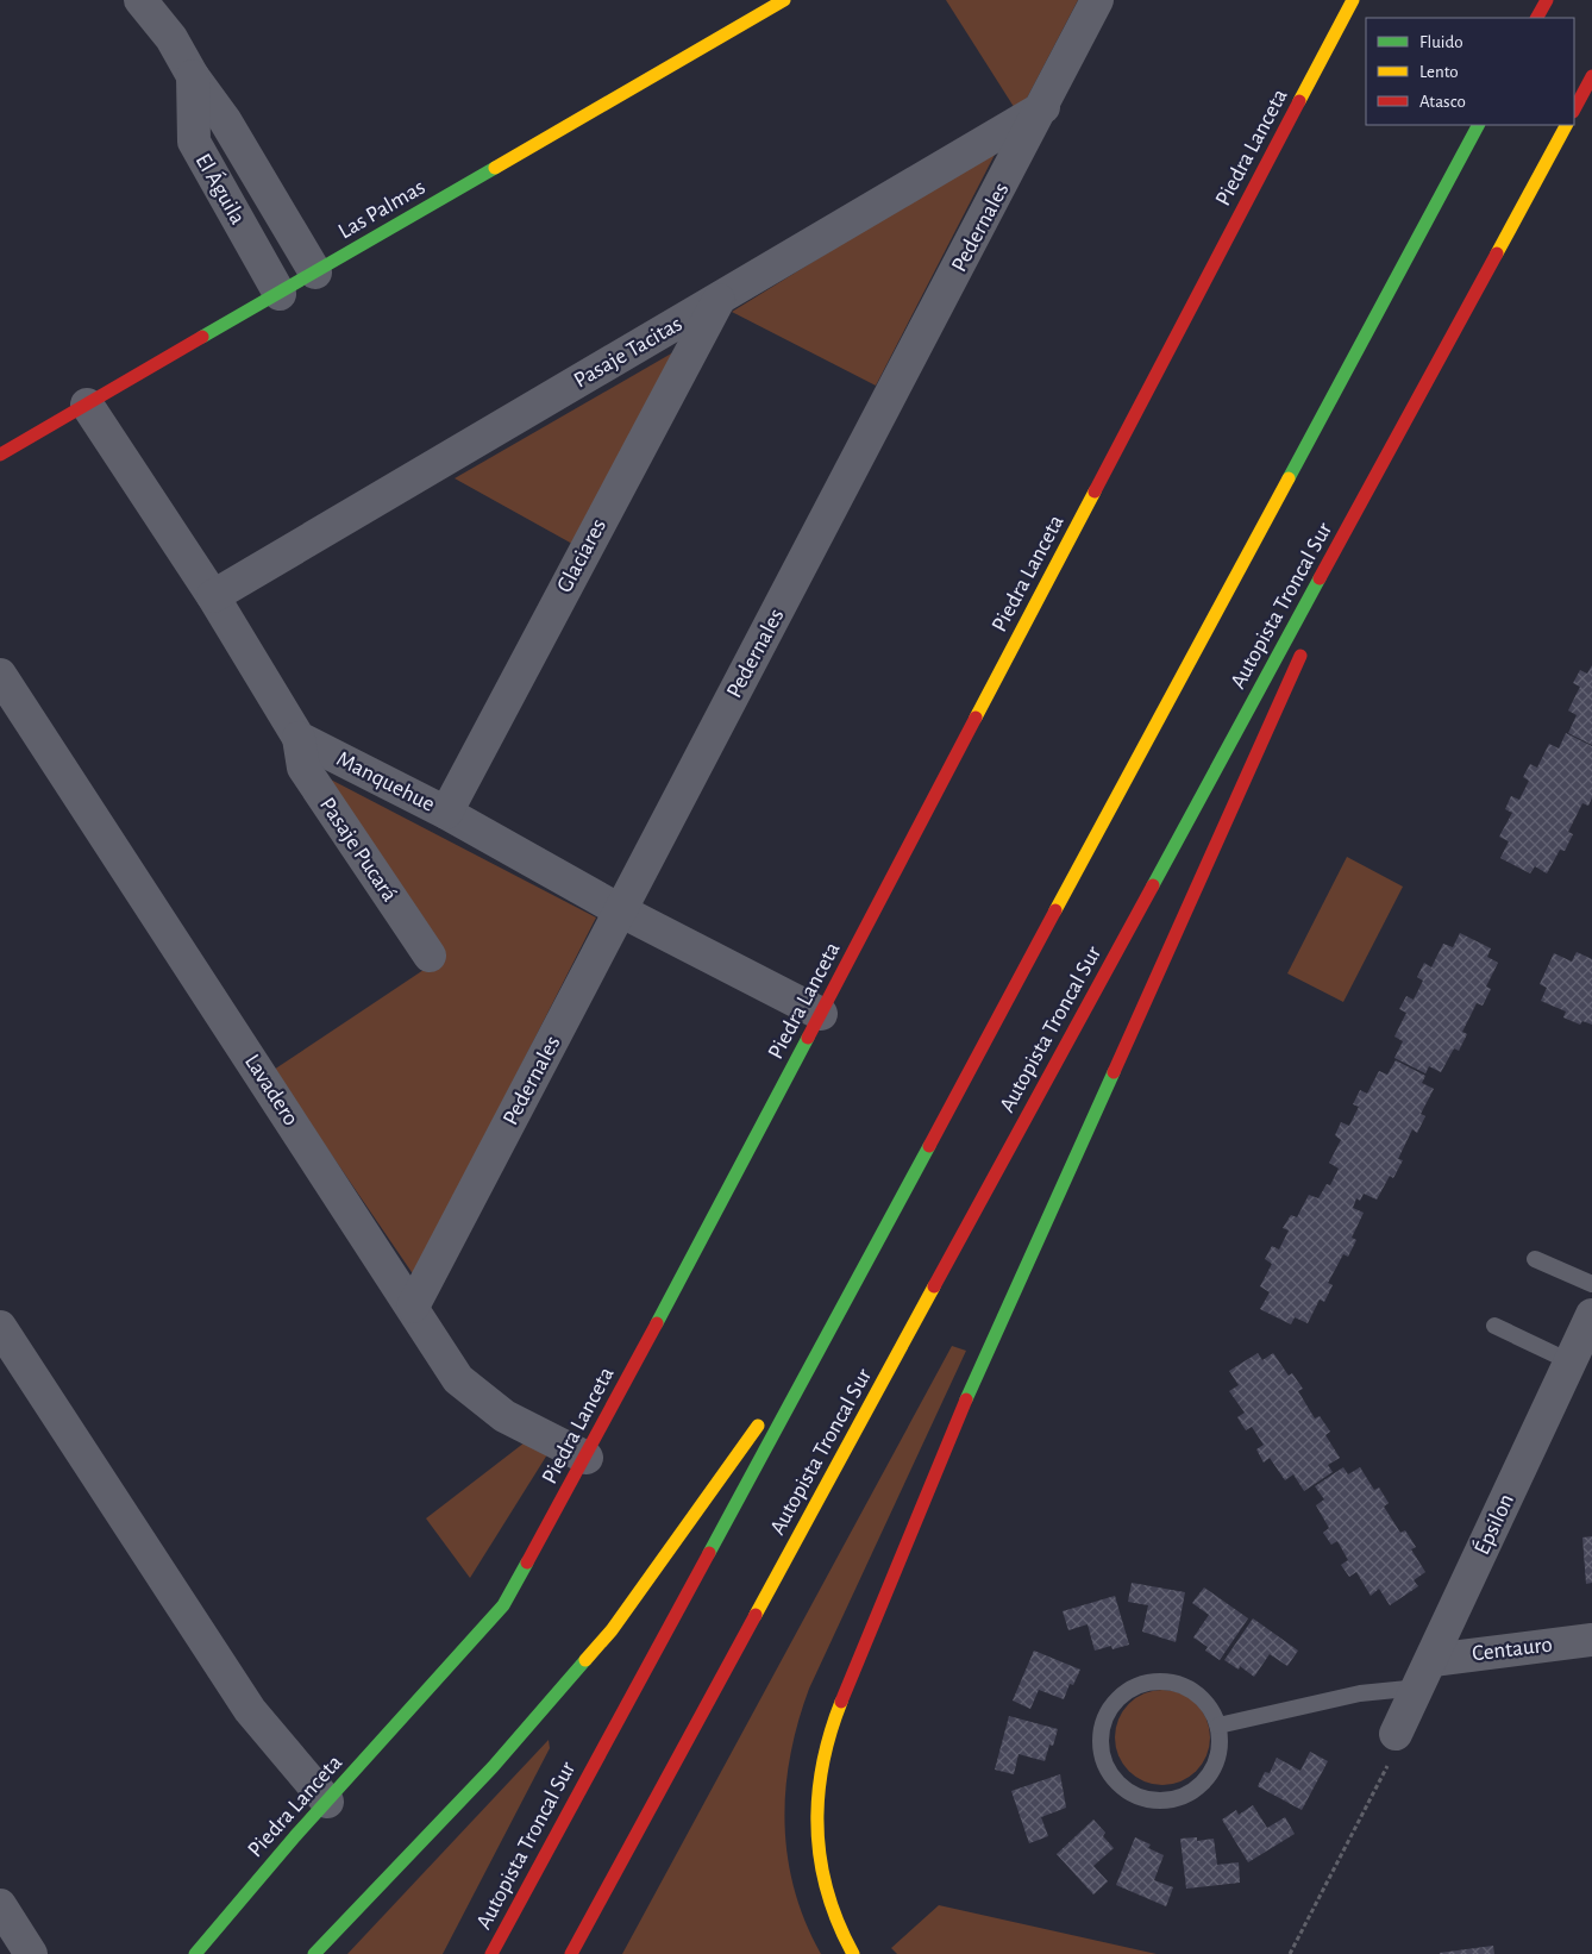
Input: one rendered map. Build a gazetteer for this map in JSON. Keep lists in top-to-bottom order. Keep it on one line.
{"streets":{"main road":["Piedra Lanceta","Las Palmas","Autopista Troncal Sur"],"street":["El Águila","Pedernales","Pasaje Tacitas","Glaciares","Manquehue","Pasaje Pucará","Lavadero","Épsilon","Centauro"]},"crossings":[["Piedra Lanceta","Manquehue"],["Piedra Lanceta","Lavadero"],["El Águila","Las Palmas"],["Pedernales","Pasaje Tacitas"],["Pedernales","Manquehue"],["Pedernales","Lavadero"],["Pasaje Tacitas","Glaciares"],["Glaciares","Manquehue"],["Manquehue","Pasaje Pucará"],["Épsilon","Centauro"]],"legend":["Fluido","Lento","Atasco"]}
